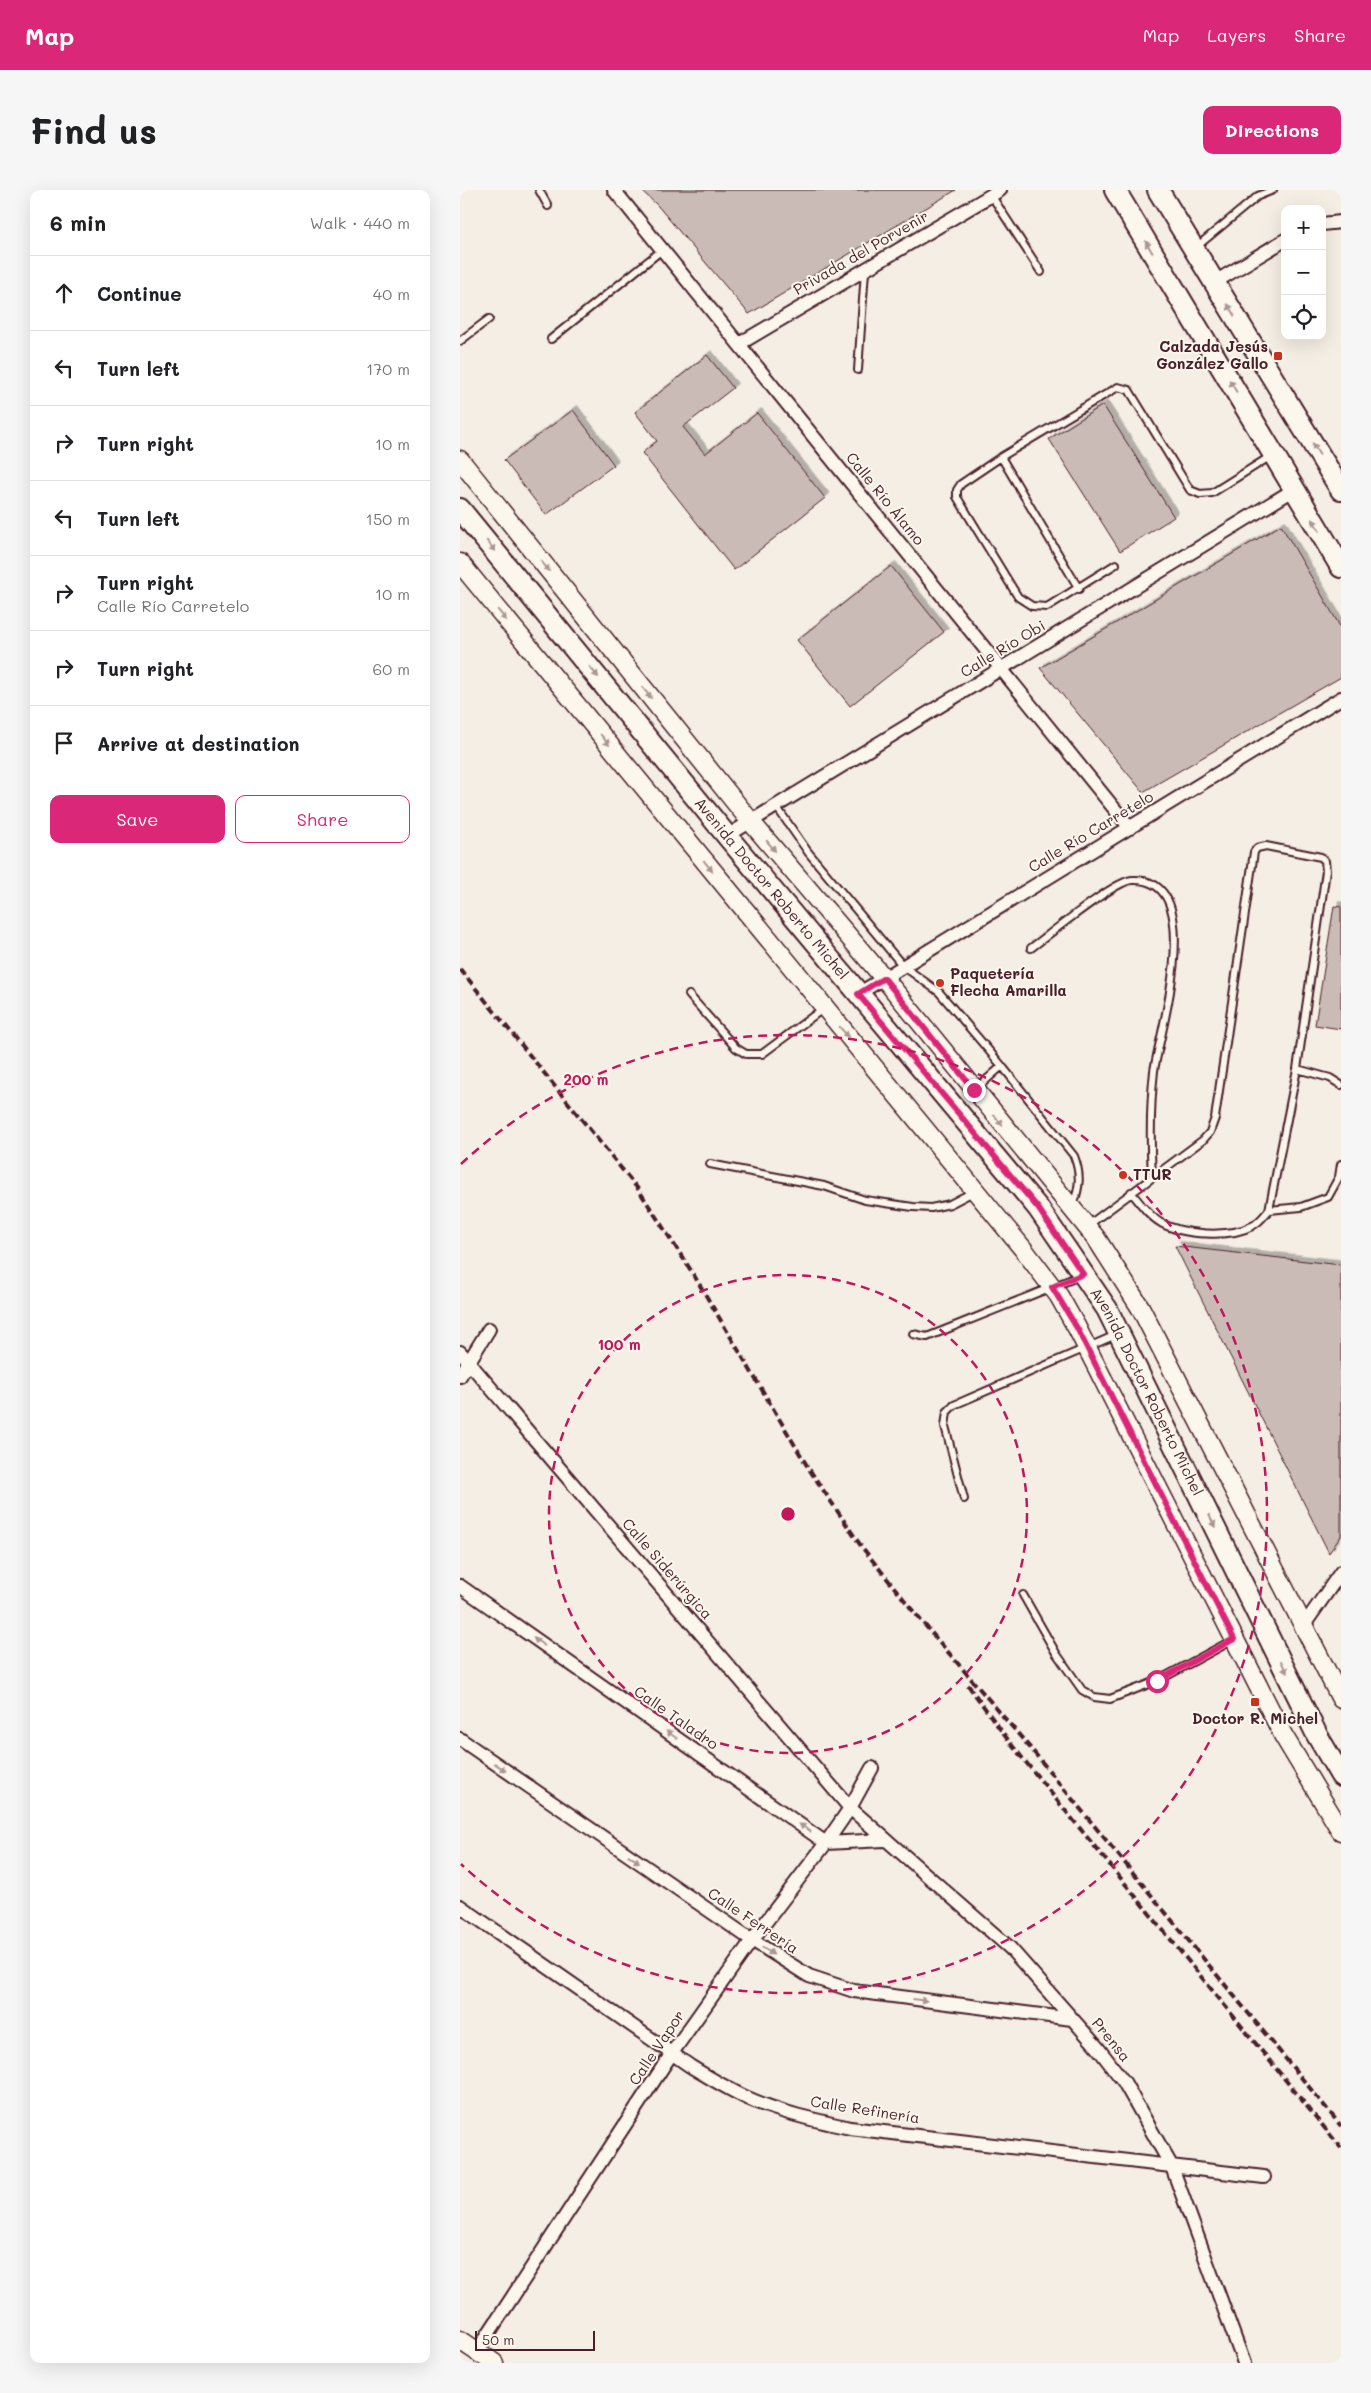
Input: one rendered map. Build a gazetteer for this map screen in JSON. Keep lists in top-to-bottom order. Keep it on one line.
{"streets":{"main road":["Avenida Doctor Roberto Michel"],"street":["Privada del Porvenir","Calle Río Álamo","Calle Río Obi","Calle Río Carretelo","Calle Siderúrgica","Calle Taladro","Calle Ferrería","Prensa","Calle Vapor","Calle Refinería"]},"crossings":[["Privada del Porvenir","Calle Río Álamo"],["Calle Río Álamo","Calle Río Obi"],["Calle Río Álamo","Calle Río Carretelo"],["Calle Río Obi","Avenida Doctor Roberto Michel"],["Calle Río Carretelo","Avenida Doctor Roberto Michel"],["Calle Siderúrgica","Prensa"],["Calle Siderúrgica","Calle Vapor"],["Calle Taladro","Calle Vapor"],["Calle Ferrería","Prensa"],["Calle Ferrería","Calle Vapor"],["Prensa","Calle Vapor"],["Prensa","Calle Refinería"],["Calle Vapor","Calle Refinería"]],"one_way":["Calle Taladro","Calle Ferrería"],"places":{"transit":["Calzada Jesús González Gallo","Doctor R. Michel"],"other":["Paquetería Flecha Amarilla","TTUR"]},"scale_bar":"50 m","page":{"header":"Map","nav":["Map","Layers","Share"],"buttons":["Directions",["Save","Share"]],"title":"Find us","heading":["6 min","Walk · 440 m"],"map_buttons":["+","−"],"list":[["Continue","40 m"],["Turn left","170 m"],["Turn right","10 m"],["Turn left","150 m"],["Turn right","Calle Río Carretelo","10 m"],["Turn right","60 m"],"Arrive at destination"],"scale":"50 m"},"rings":["200 m","100 m"]}
